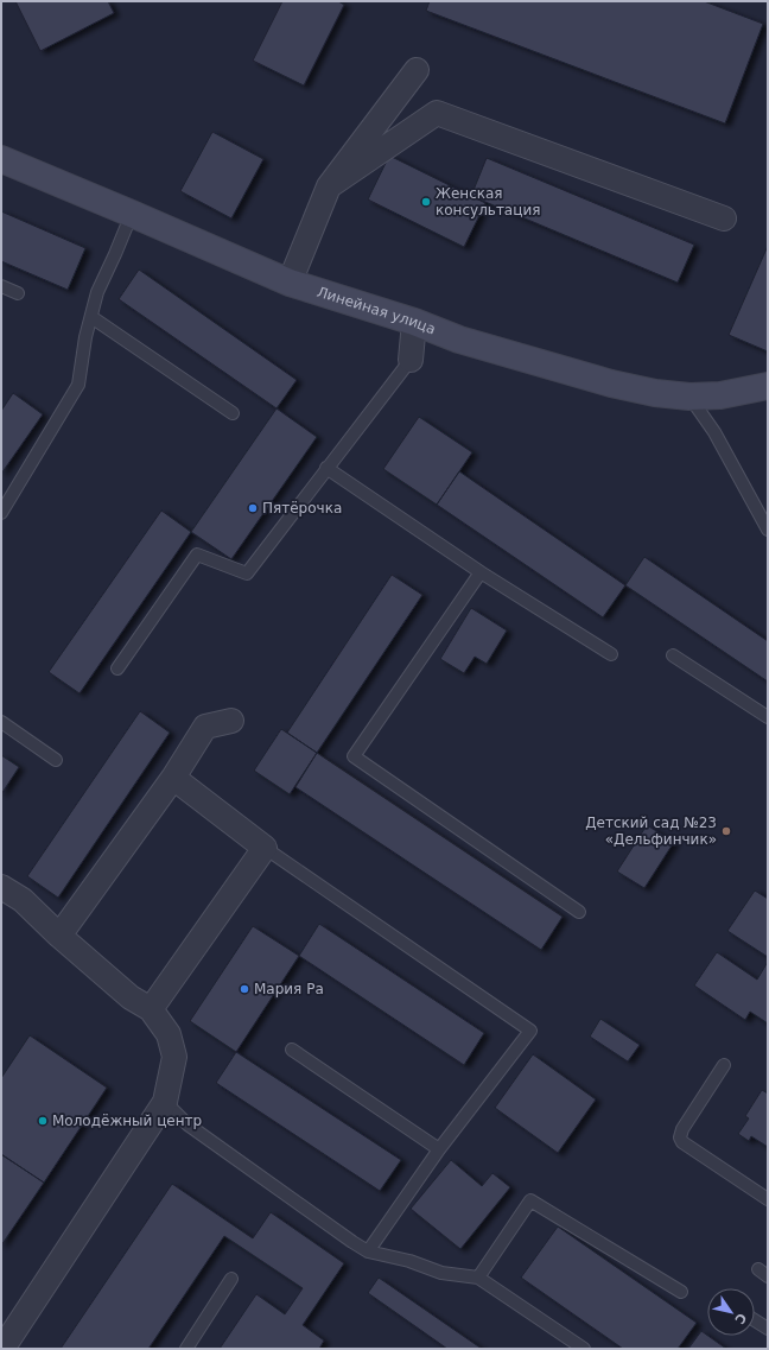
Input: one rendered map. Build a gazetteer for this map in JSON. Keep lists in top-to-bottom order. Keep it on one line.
{"streets":{"main road":["Линейная улица"]},"places":["Женская консультация","Пятёрочка","Детский сад №23 «Дельфинчик»","Мария Ра","Молодёжный центр"],"north":"bottom right"}
